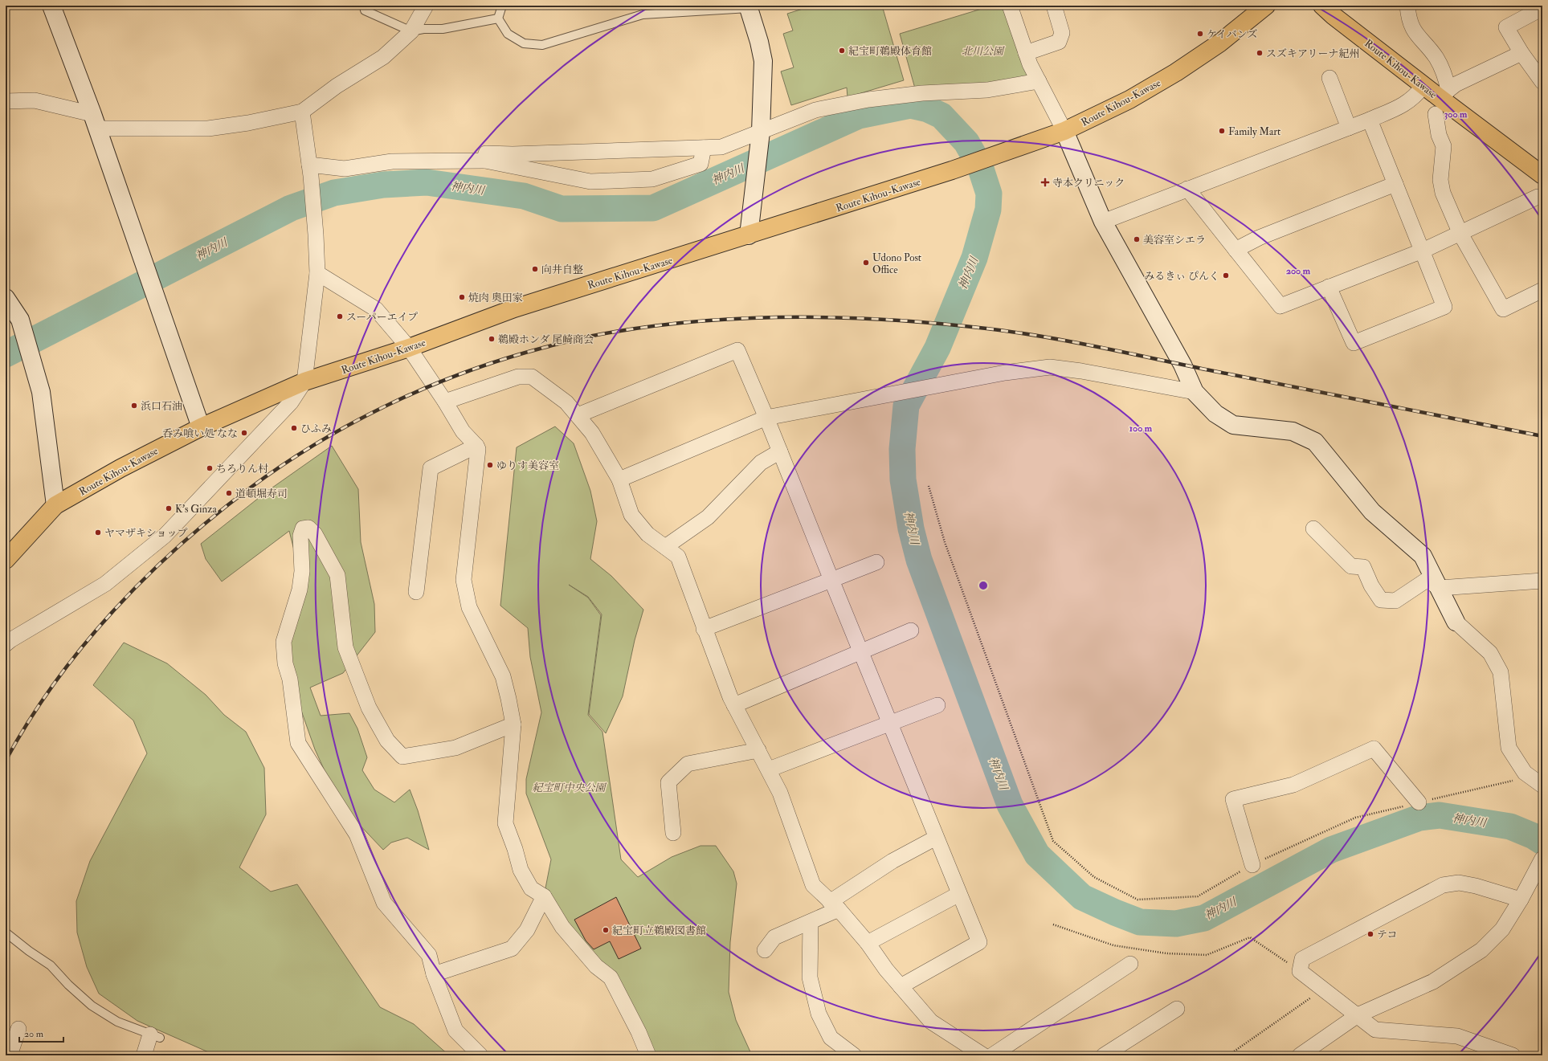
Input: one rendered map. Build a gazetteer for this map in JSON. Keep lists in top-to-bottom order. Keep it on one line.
{"streets":{"main road":["Route Kihou-Kawase"]},"water":["神内川"],"parks":["北川公園","紀宝町中央公園"],"places":{"other":["ケイバンズ","紀宝町鵜殿体育館","スズキアリーナ紀州","Family Mart","美容室シエラ","Udono Post Office","向井自整","みるきぃ ぴんく","焼肉 奥田家","スーパーエイプ","鵜殿ホンダ 尾崎商会","浜口石油","ひふみ","呑み喰い処 なな","ゆりす美容室","ちろりん村","道頓堀寿司","K's Ginza","ヤマザキショップ","紀宝町立鵜殿図書館","テコ"],"health":["寺本クリニック"]},"scale_bar":"20 m","rings":["300 m","200 m","100 m"]}
